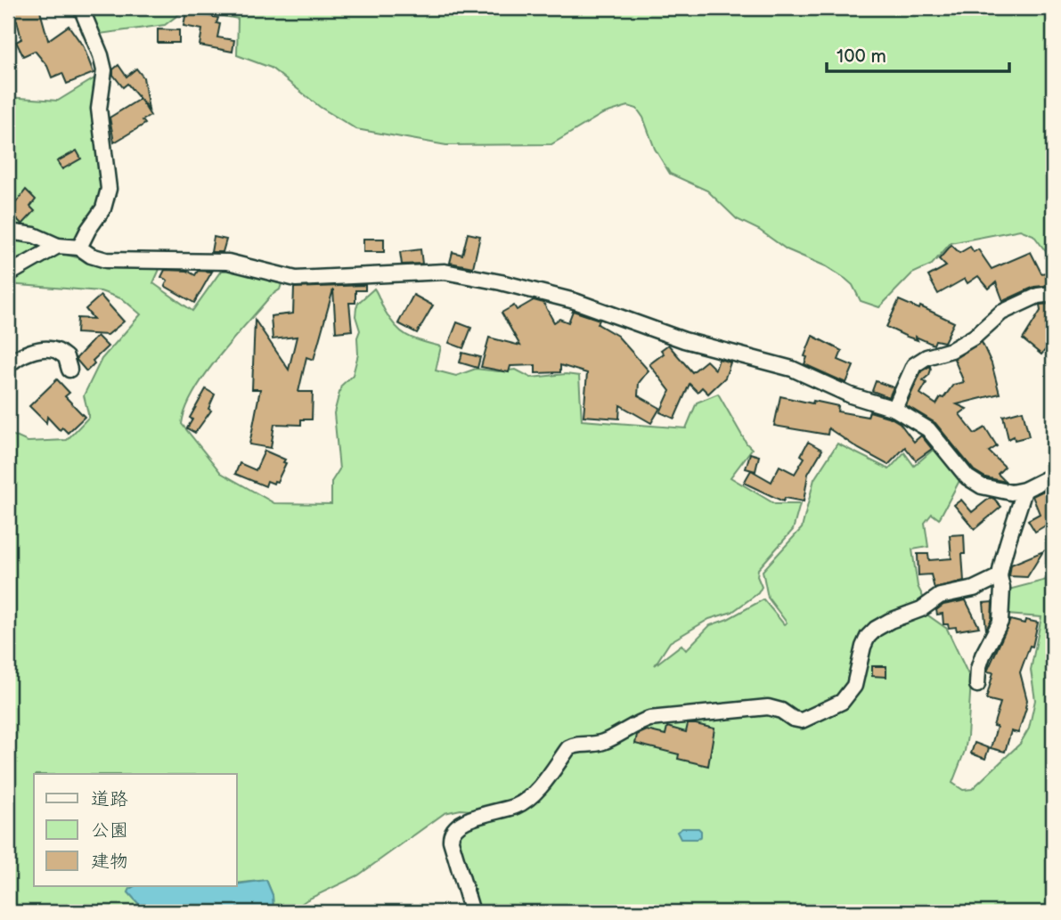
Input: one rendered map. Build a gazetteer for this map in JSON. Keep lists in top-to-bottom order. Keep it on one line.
{"legend":["道路","公園","建物"],"scale_bar":"100 m"}
